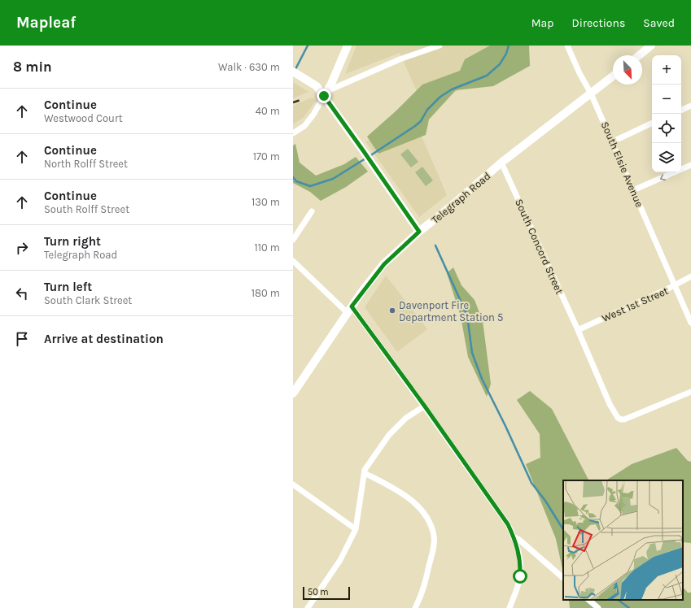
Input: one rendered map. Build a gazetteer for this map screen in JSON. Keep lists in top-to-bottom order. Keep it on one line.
{"streets":{"street":["South Elsie Avenue","Telegraph Road","South Concord Street","West 1st Street"]},"crossings":[["South Elsie Avenue","Telegraph Road"],["South Elsie Avenue","West 1st Street"],["Telegraph Road","South Concord Street"],["South Concord Street","West 1st Street"]],"places":["Davenport Fire Department Station 5"],"scale_bar":"50 m","north":"bottom right","page":{"header":"Mapleaf","nav":["Map","Directions","Saved"],"heading":["8 min","Walk · 630 m"],"map_buttons":["+","−"],"list":[["Continue","Westwood Court","40 m"],["Continue","North Rolff Street","170 m"],["Continue","South Rolff Street","130 m"],["Turn right","Telegraph Road","110 m"],["Turn left","South Clark Street","180 m"],"Arrive at destination"],"scale":"50 m"}}
